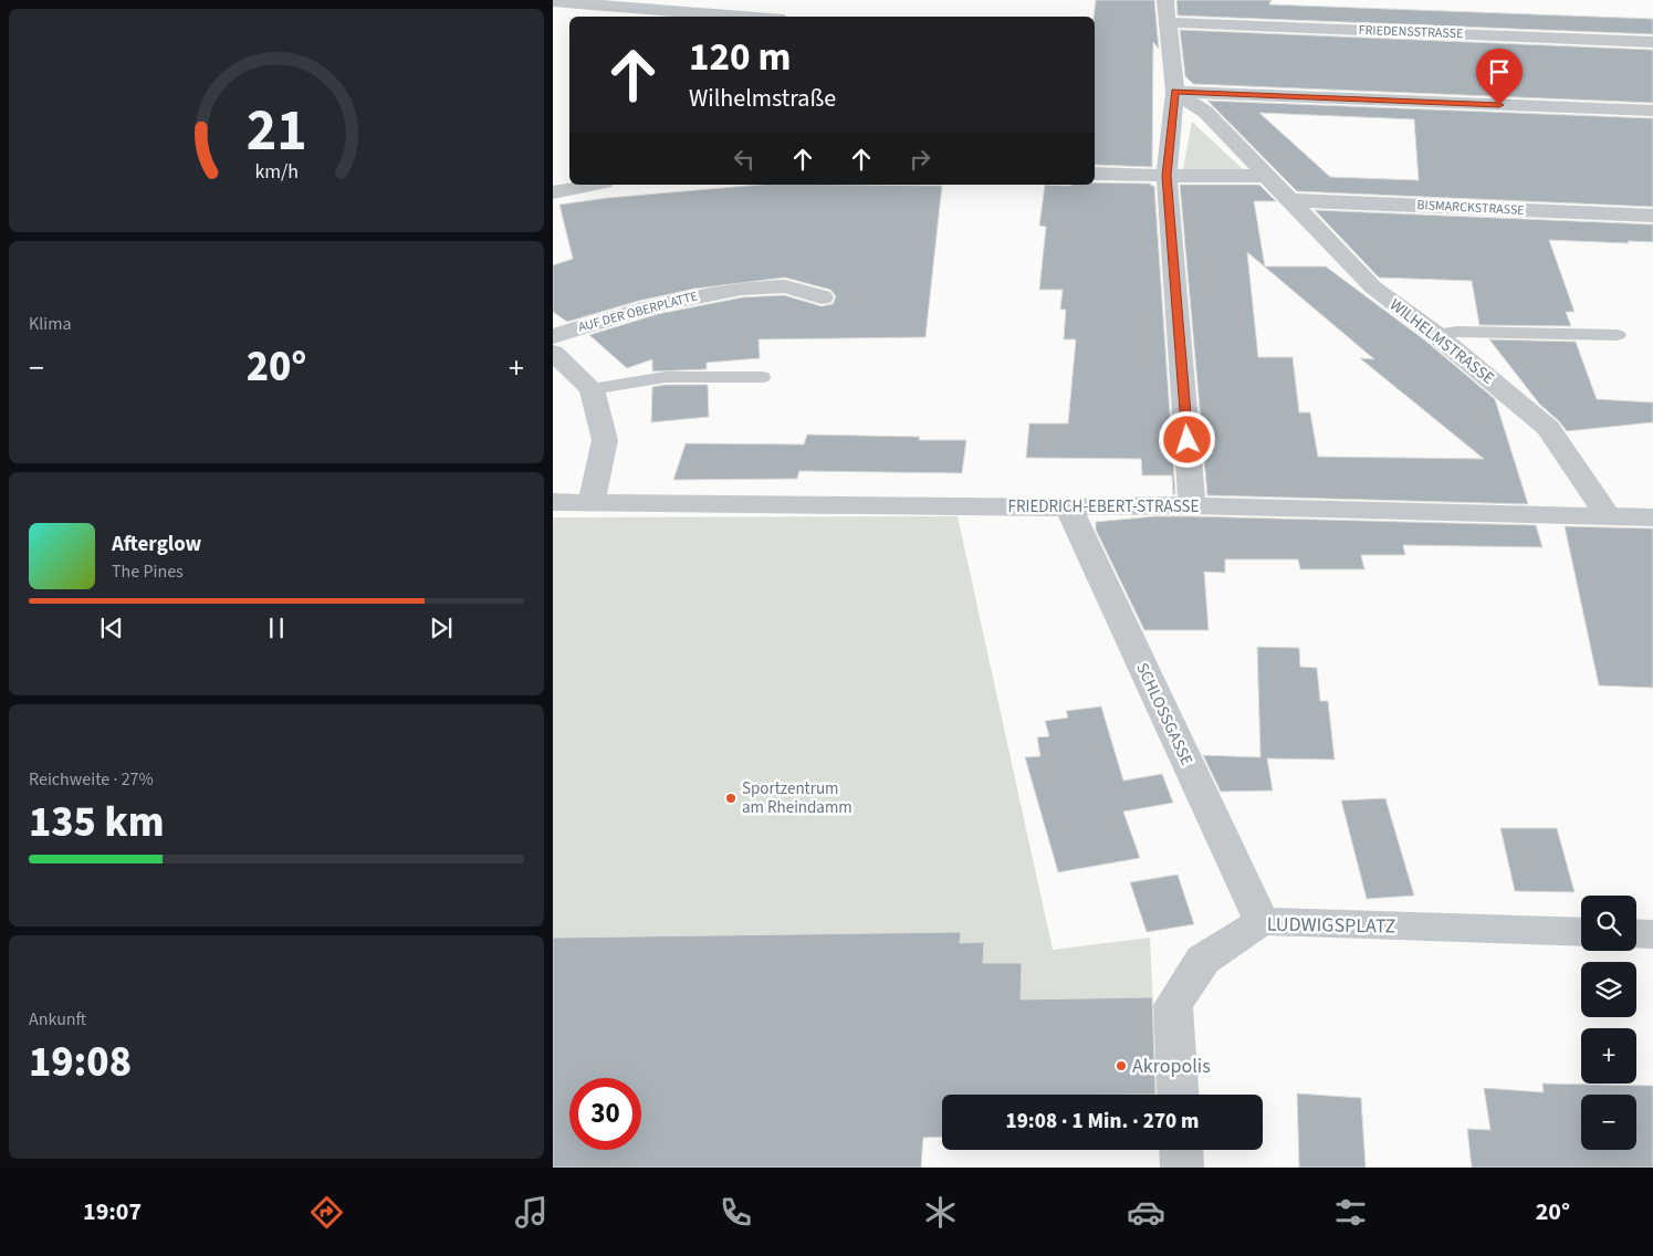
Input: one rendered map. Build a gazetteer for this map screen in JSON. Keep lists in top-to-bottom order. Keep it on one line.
{"streets":{"street":["FRIEDENSSTRASSE","BISMARCKSTRASSE","AUF DER OBERPLATTE","WILHELMSTRASSE","FRIEDRICH-EBERT-STRASSE","SCHLOSSGASSE","LUDWIGSPLATZ"]},"crossings":[["BISMARCKSTRASSE","WILHELMSTRASSE"],["WILHELMSTRASSE","FRIEDRICH-EBERT-STRASSE"],["FRIEDRICH-EBERT-STRASSE","SCHLOSSGASSE"],["SCHLOSSGASSE","LUDWIGSPLATZ"]],"places":["Sportzentrum am Rheindamm","Akropolis"],"page":{"turn":["120 m","Wilhelmstraße"],"tile":["Klima",["Reichweite · 27%","135 km"],["Ankunft","19:08"]],"heat":["−","20°","+"],"song":["Afterglow","The Pines"],"map_buttons":["+","−"],"limit":"30","trip":"19:08 · 1 Min. · 270 m","tabs":["19:07","20°"],"gauge":["21","km/h"]}}
